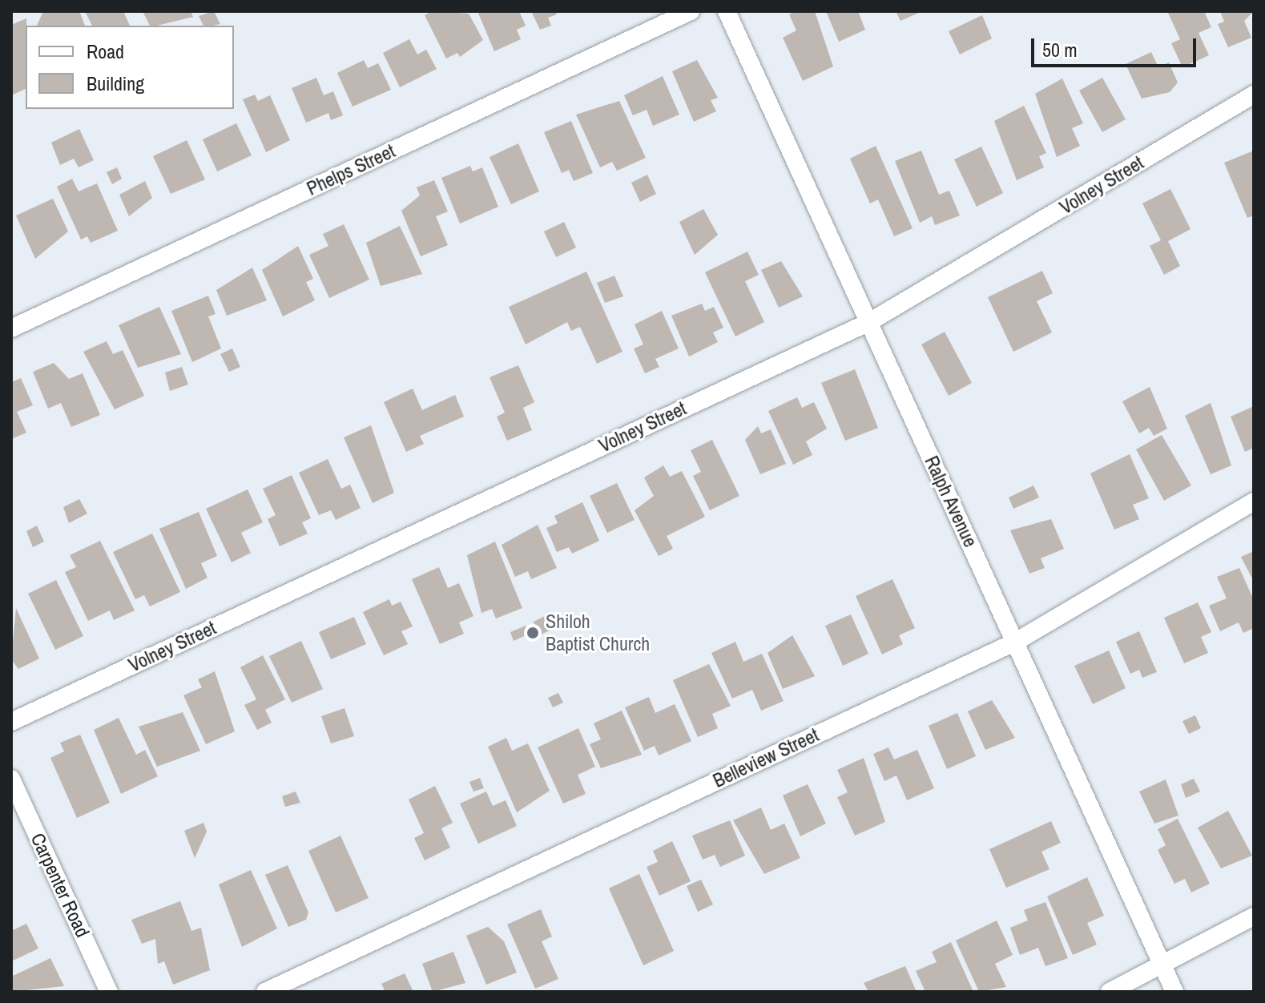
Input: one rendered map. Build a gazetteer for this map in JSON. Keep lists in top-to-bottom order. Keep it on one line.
{"streets":{"street":["Phelps Street","Volney Street","Ralph Avenue","Belleview Street","Carpenter Road"]},"crossings":[["Volney Street","Ralph Avenue"],["Ralph Avenue","Belleview Street"]],"places":["Shiloh Baptist Church"],"legend":["Road","Building"],"scale_bar":"50 m"}
